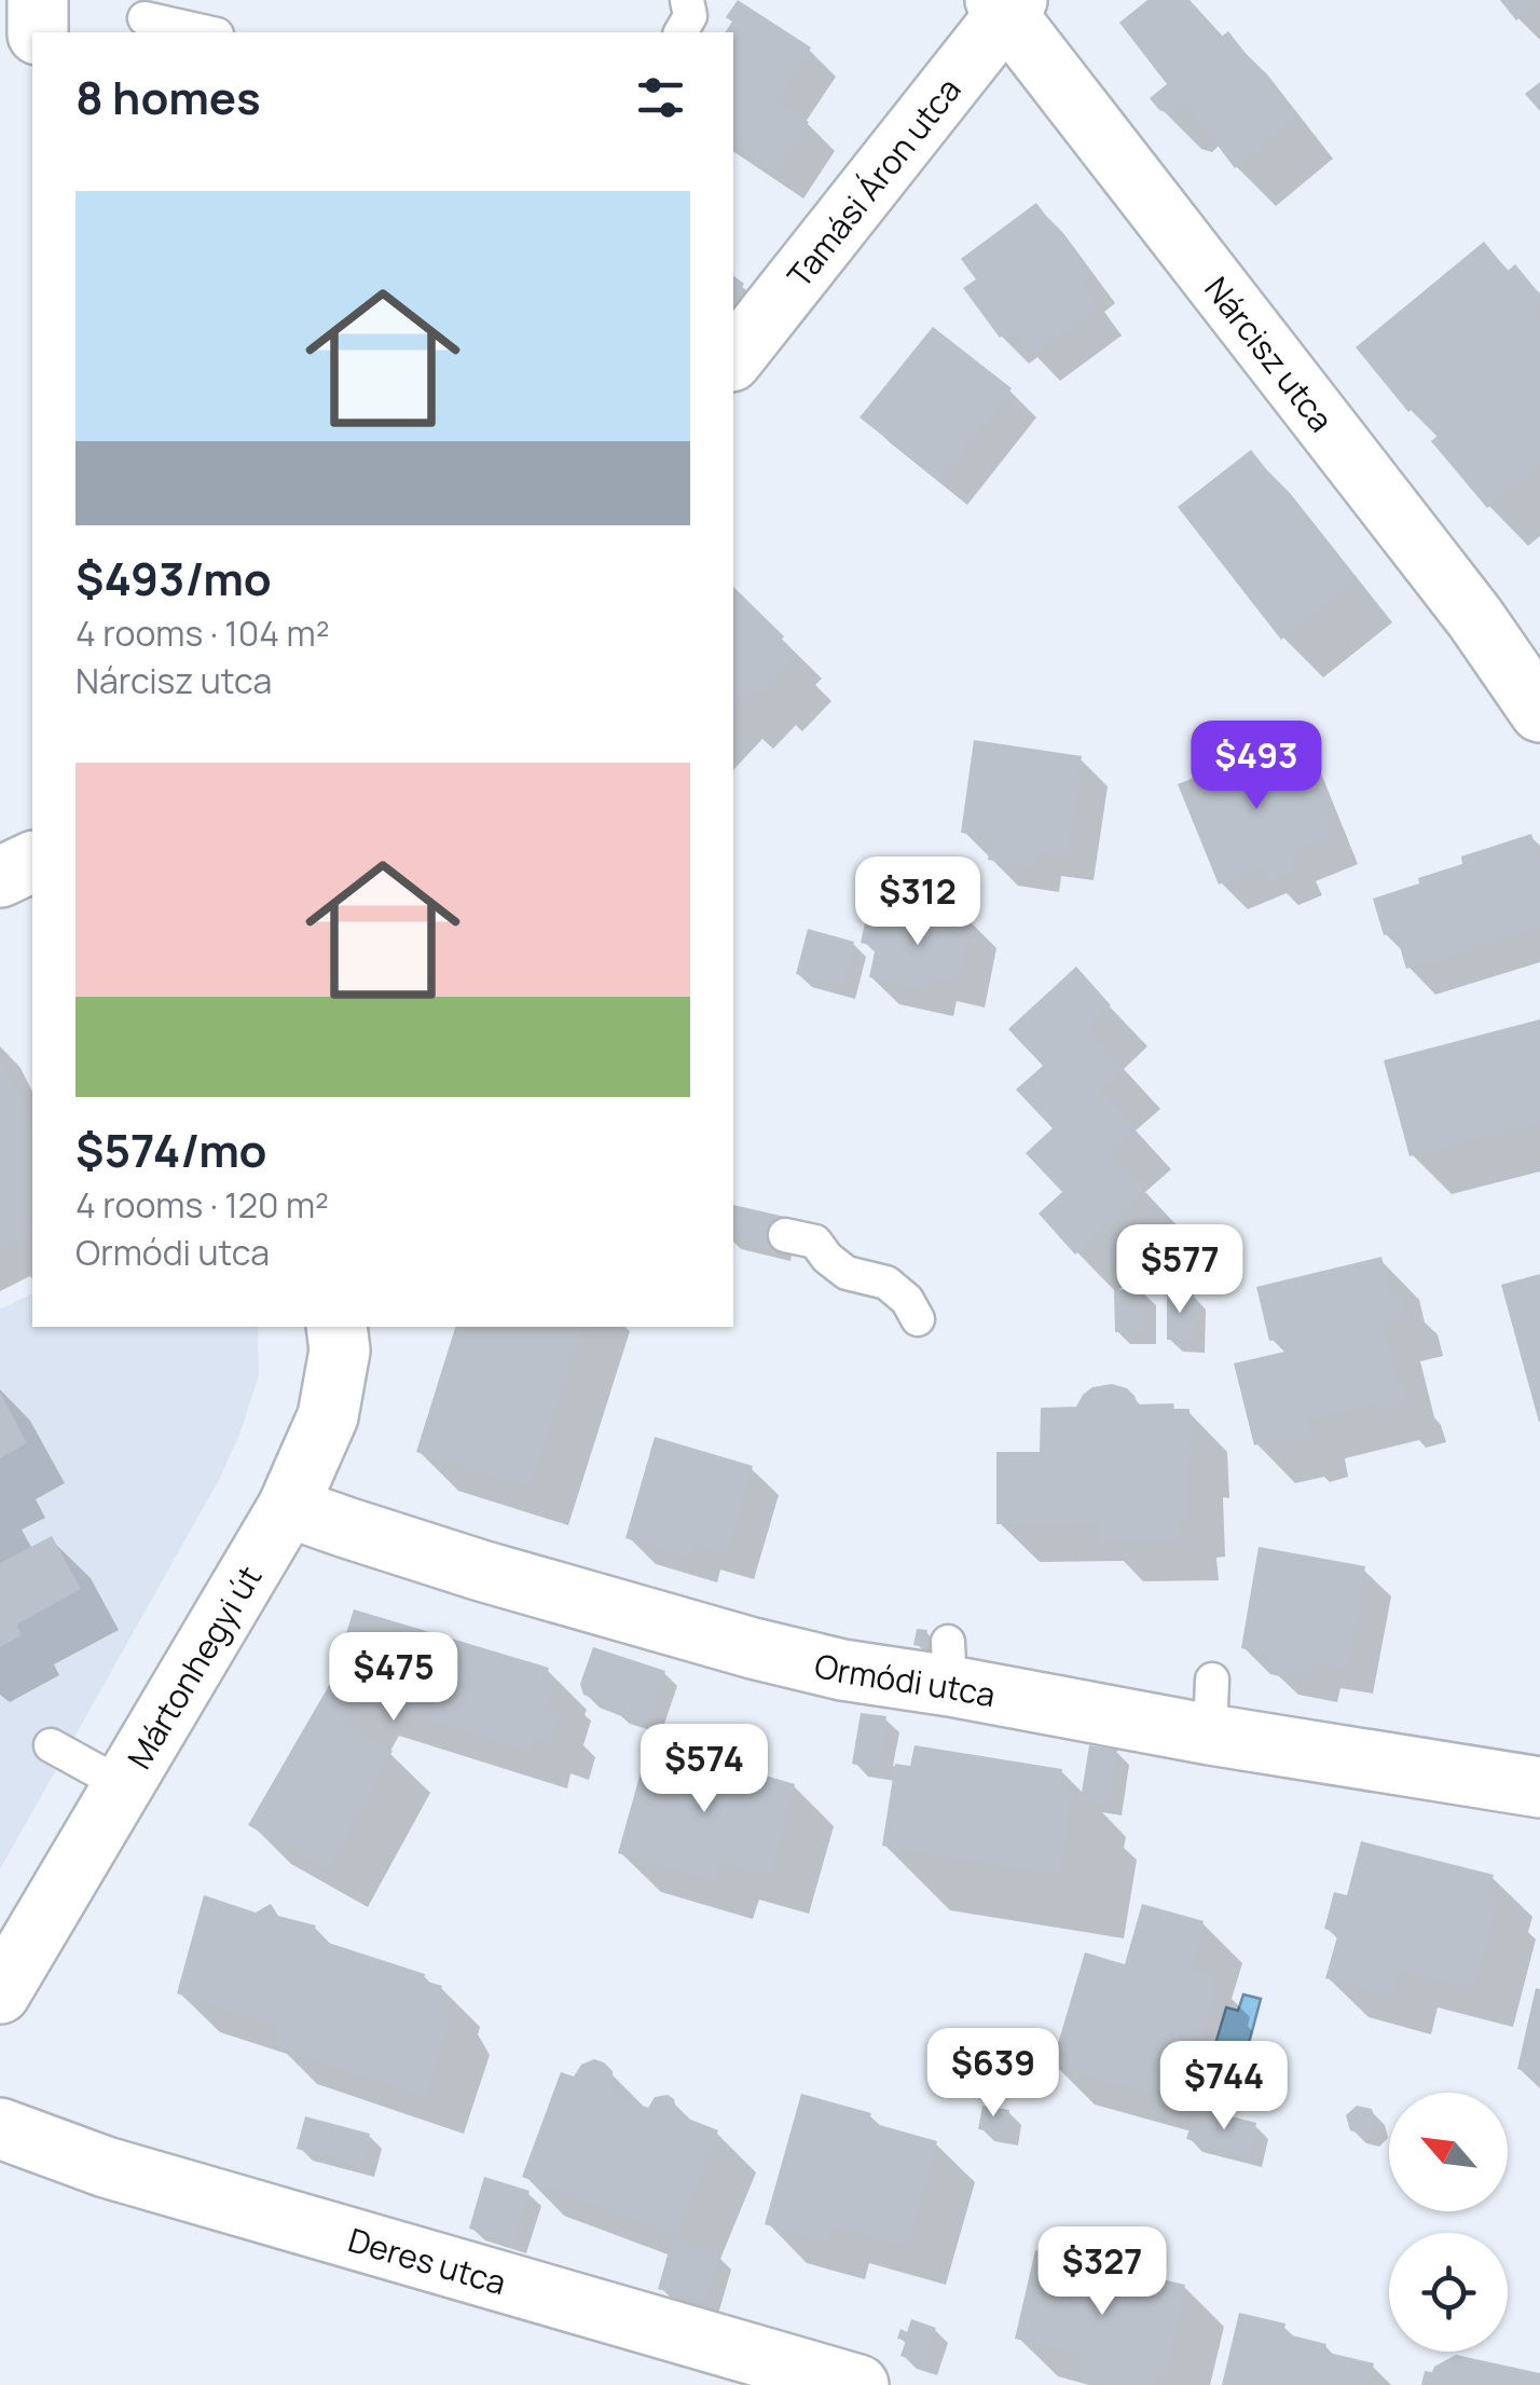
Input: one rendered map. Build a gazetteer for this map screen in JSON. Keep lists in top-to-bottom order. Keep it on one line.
{"streets":{"street":["Tamási Áron utca","Nárcisz utca","Mártonhegyi út","Ormódi utca","Deres utca"]},"crossings":[["Tamási Áron utca","Nárcisz utca"],["Mártonhegyi út","Ormódi utca"]],"north":"top left","page":{"heading":"8 homes","list":[{"name":"$493/mo","note":"4 rooms · 104 m² · Nárcisz utca"},{"name":"$574/mo","note":"4 rooms · 120 m² · Ormódi utca"}],"price":["$493","$312","$577","$475","$574","$639","$744","$327"]}}
